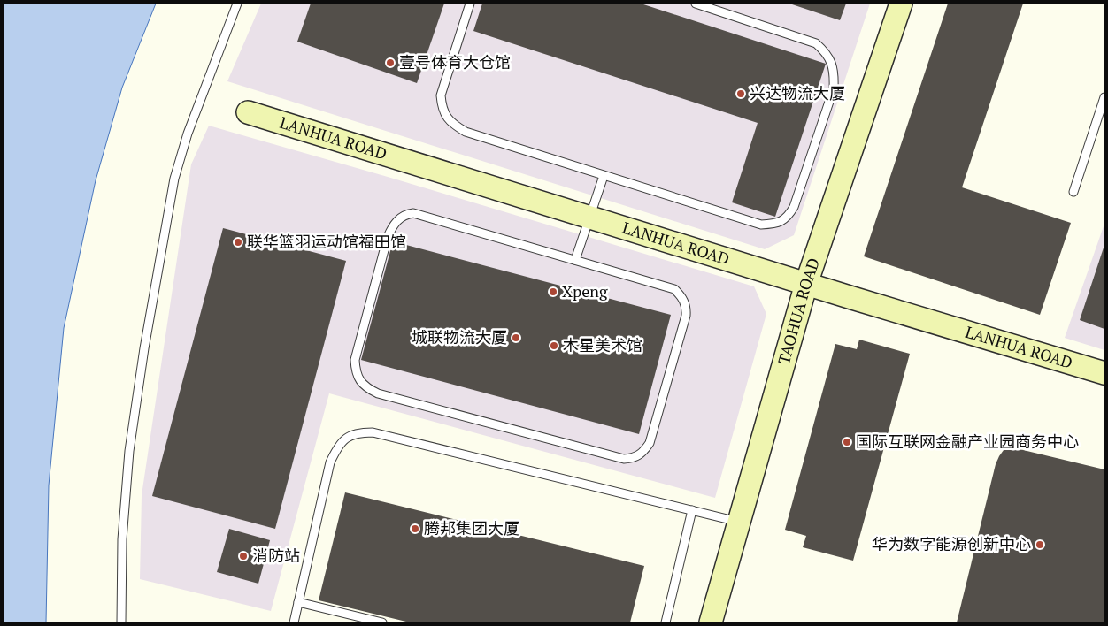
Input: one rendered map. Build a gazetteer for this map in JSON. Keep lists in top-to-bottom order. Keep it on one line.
{"streets":{"street":["LANHUA ROAD","TAOHUA ROAD"]},"crossings":[["LANHUA ROAD","TAOHUA ROAD"]],"places":["壹号体育大仓馆","兴达物流大厦","联华篮羽运动馆福田馆","Xpeng","城联物流大厦","木星美术馆","国际互联网金融产业园商务中心","腾邦集团大厦","华为数字能源创新中心","消防站"]}
